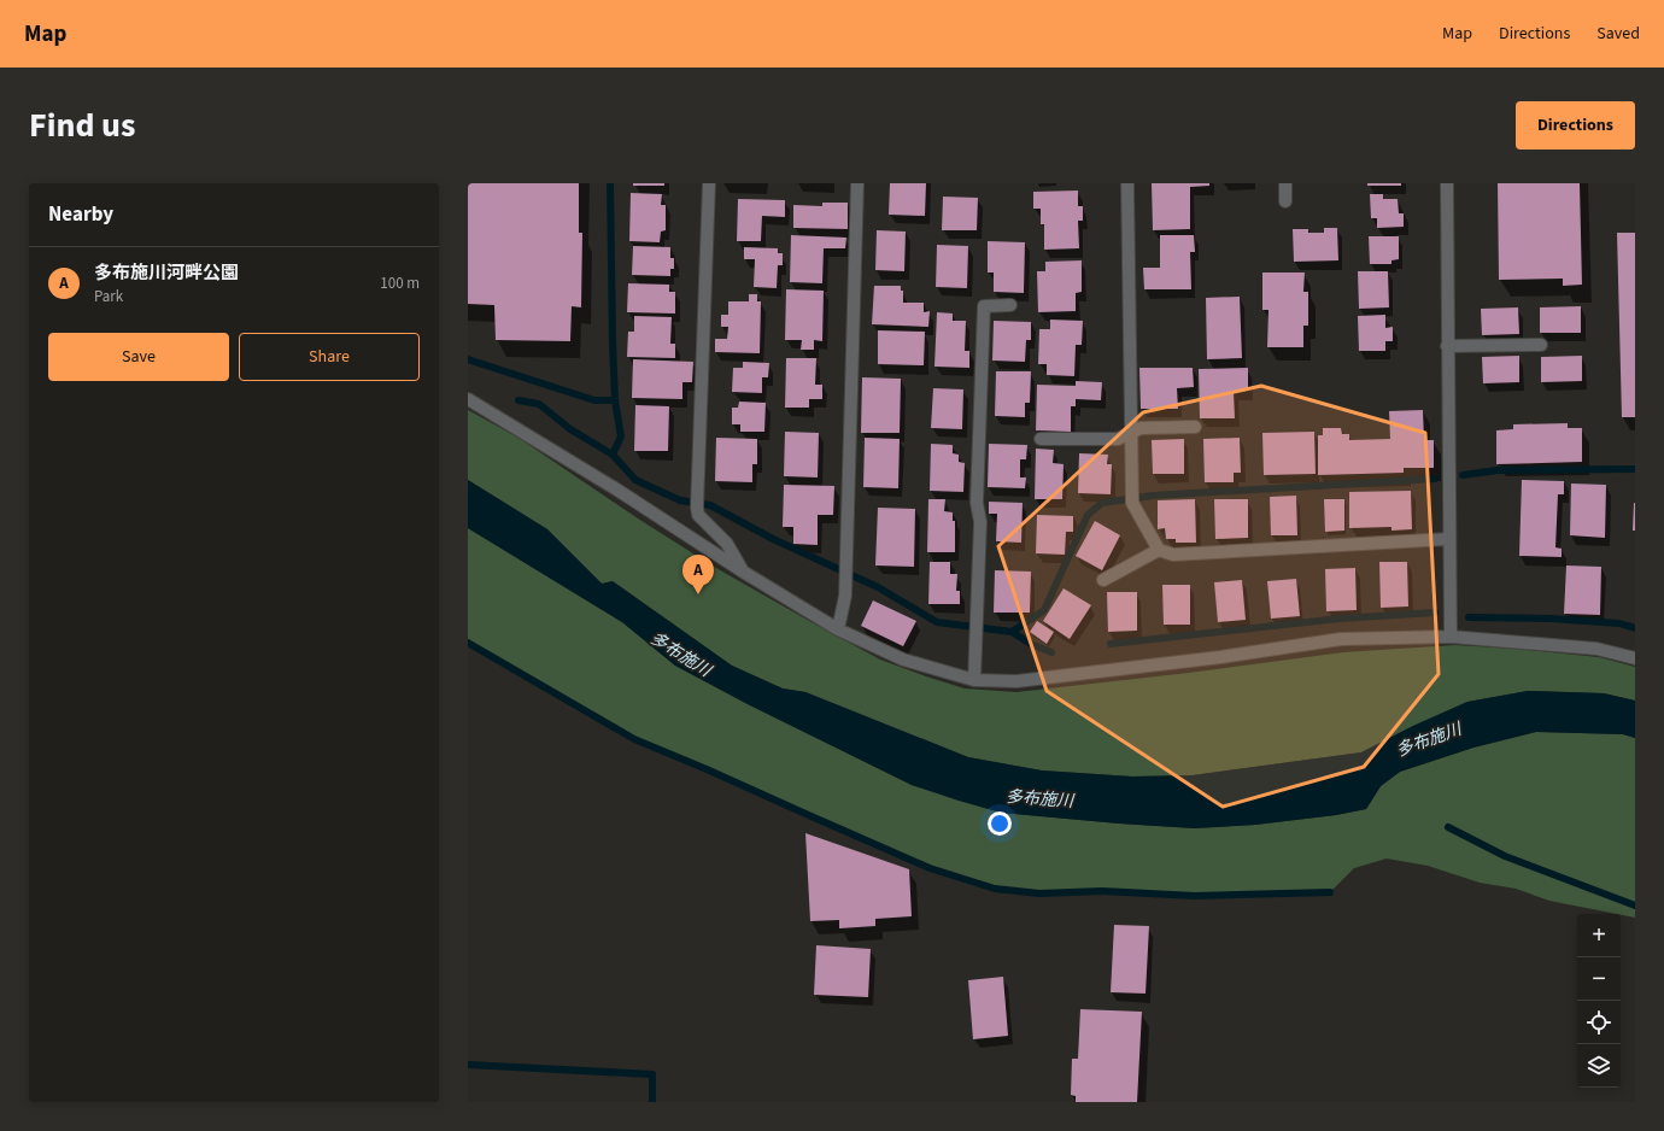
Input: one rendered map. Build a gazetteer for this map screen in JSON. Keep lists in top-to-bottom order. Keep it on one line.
{"water":["多布施川"],"page":{"header":"Map","nav":["Map","Directions","Saved"],"title":"Find us","buttons":["Directions",["Save","Share"]],"heading":"Nearby","list":[{"mark":"A","name":"多布施川河畔公園","note":"Park","value":"100 m"}],"pins":"A","map_buttons":["+","−"]}}
